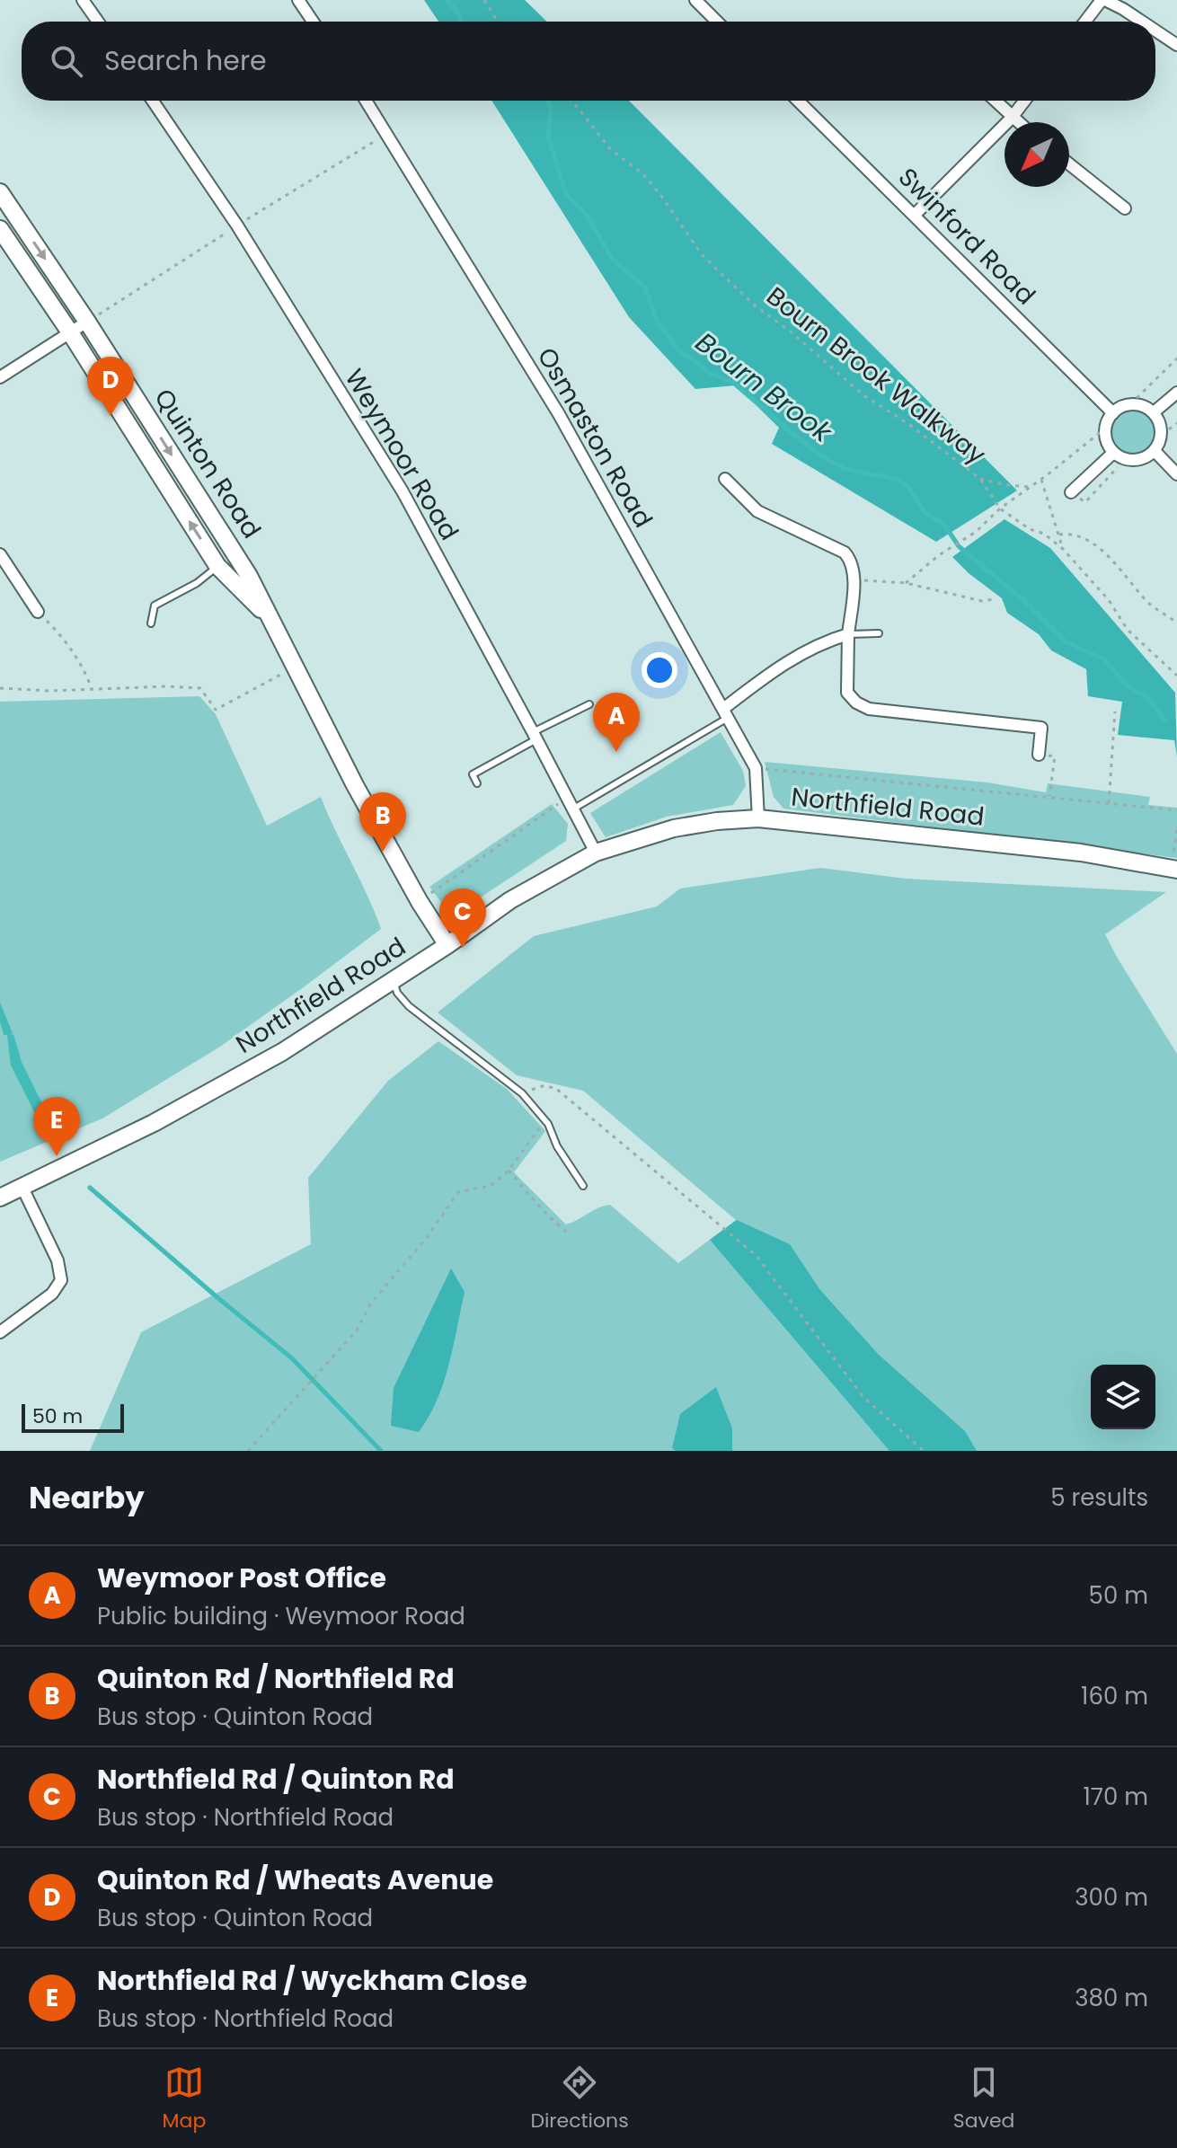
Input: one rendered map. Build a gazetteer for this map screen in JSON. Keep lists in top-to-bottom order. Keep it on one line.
{"streets":{"street":["Swinford Road","Osmaston Road","Weymoor Road","Quinton Road","Northfield Road"],"path":["Bourn Brook Walkway"]},"crossings":[["Osmaston Road","Northfield Road"],["Weymoor Road","Northfield Road"],["Quinton Road","Northfield Road"]],"water":["Bourn Brook"],"scale_bar":"50 m","north":"bottom left","page":{"search":"Search here","pins":["D","A","B","C","E"],"scale":"50 m","heading":["Nearby","5 results"],"list":[{"mark":"A","name":"Weymoor Post Office","note":"Public building · Weymoor Road","value":"50 m"},{"mark":"B","name":"Quinton Rd / Northfield Rd","note":"Bus stop · Quinton Road","value":"160 m"},{"mark":"C","name":"Northfield Rd / Quinton Rd","note":"Bus stop · Northfield Road","value":"170 m"},{"mark":"D","name":"Quinton Rd / Wheats Avenue","note":"Bus stop · Quinton Road","value":"300 m"},{"mark":"E","name":"Northfield Rd / Wyckham Close","note":"Bus stop · Northfield Road","value":"380 m"}],"nav":["Map","Directions","Saved"]}}
